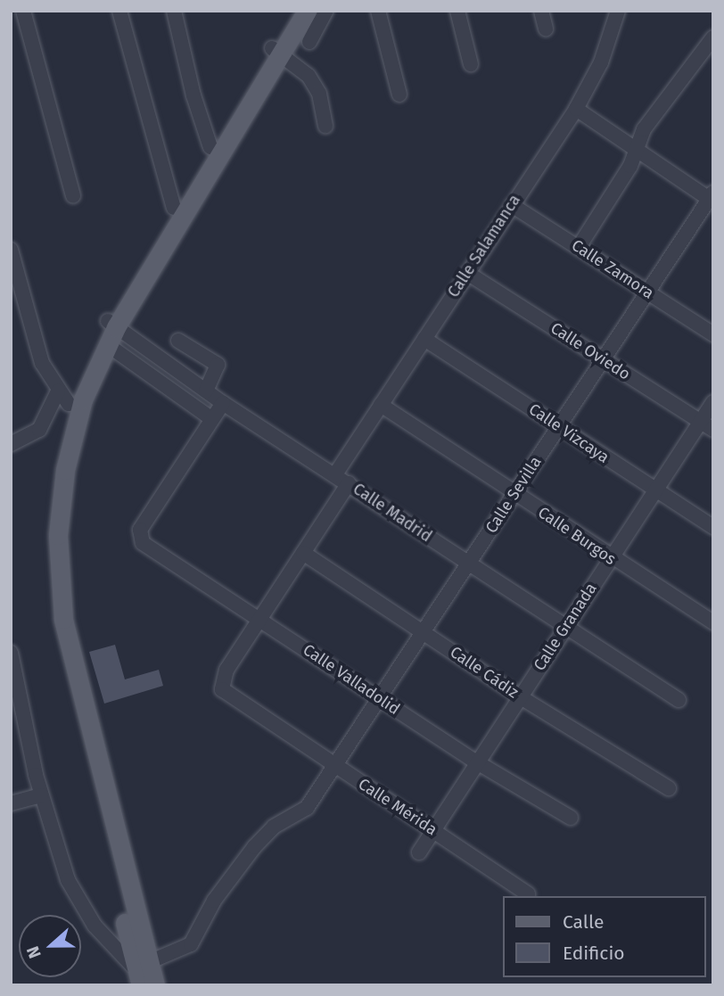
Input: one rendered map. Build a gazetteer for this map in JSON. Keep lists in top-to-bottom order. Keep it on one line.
{"streets":{"street":["Calle Salamanca","Calle Zamora","Calle Oviedo","Calle Vizcaya","Calle Sevilla","Calle Madrid","Calle Burgos","Calle Granada","Calle Cádiz","Calle Valladolid","Calle Mérida"]},"crossings":[["Calle Salamanca","Calle Zamora"],["Calle Salamanca","Calle Oviedo"],["Calle Salamanca","Calle Vizcaya"],["Calle Salamanca","Calle Madrid"],["Calle Salamanca","Calle Burgos"],["Calle Zamora","Calle Sevilla"],["Calle Oviedo","Calle Sevilla"],["Calle Oviedo","Calle Granada"],["Calle Vizcaya","Calle Sevilla"],["Calle Vizcaya","Calle Granada"],["Calle Sevilla","Calle Madrid"],["Calle Sevilla","Calle Burgos"],["Calle Sevilla","Calle Cádiz"],["Calle Sevilla","Calle Valladolid"],["Calle Sevilla","Calle Mérida"],["Calle Madrid","Calle Granada"],["Calle Burgos","Calle Granada"],["Calle Granada","Calle Cádiz"],["Calle Granada","Calle Valladolid"],["Calle Granada","Calle Mérida"],["Calle Valladolid","Calle Mérida"]],"legend":["Calle","Edificio"],"north":"left"}
